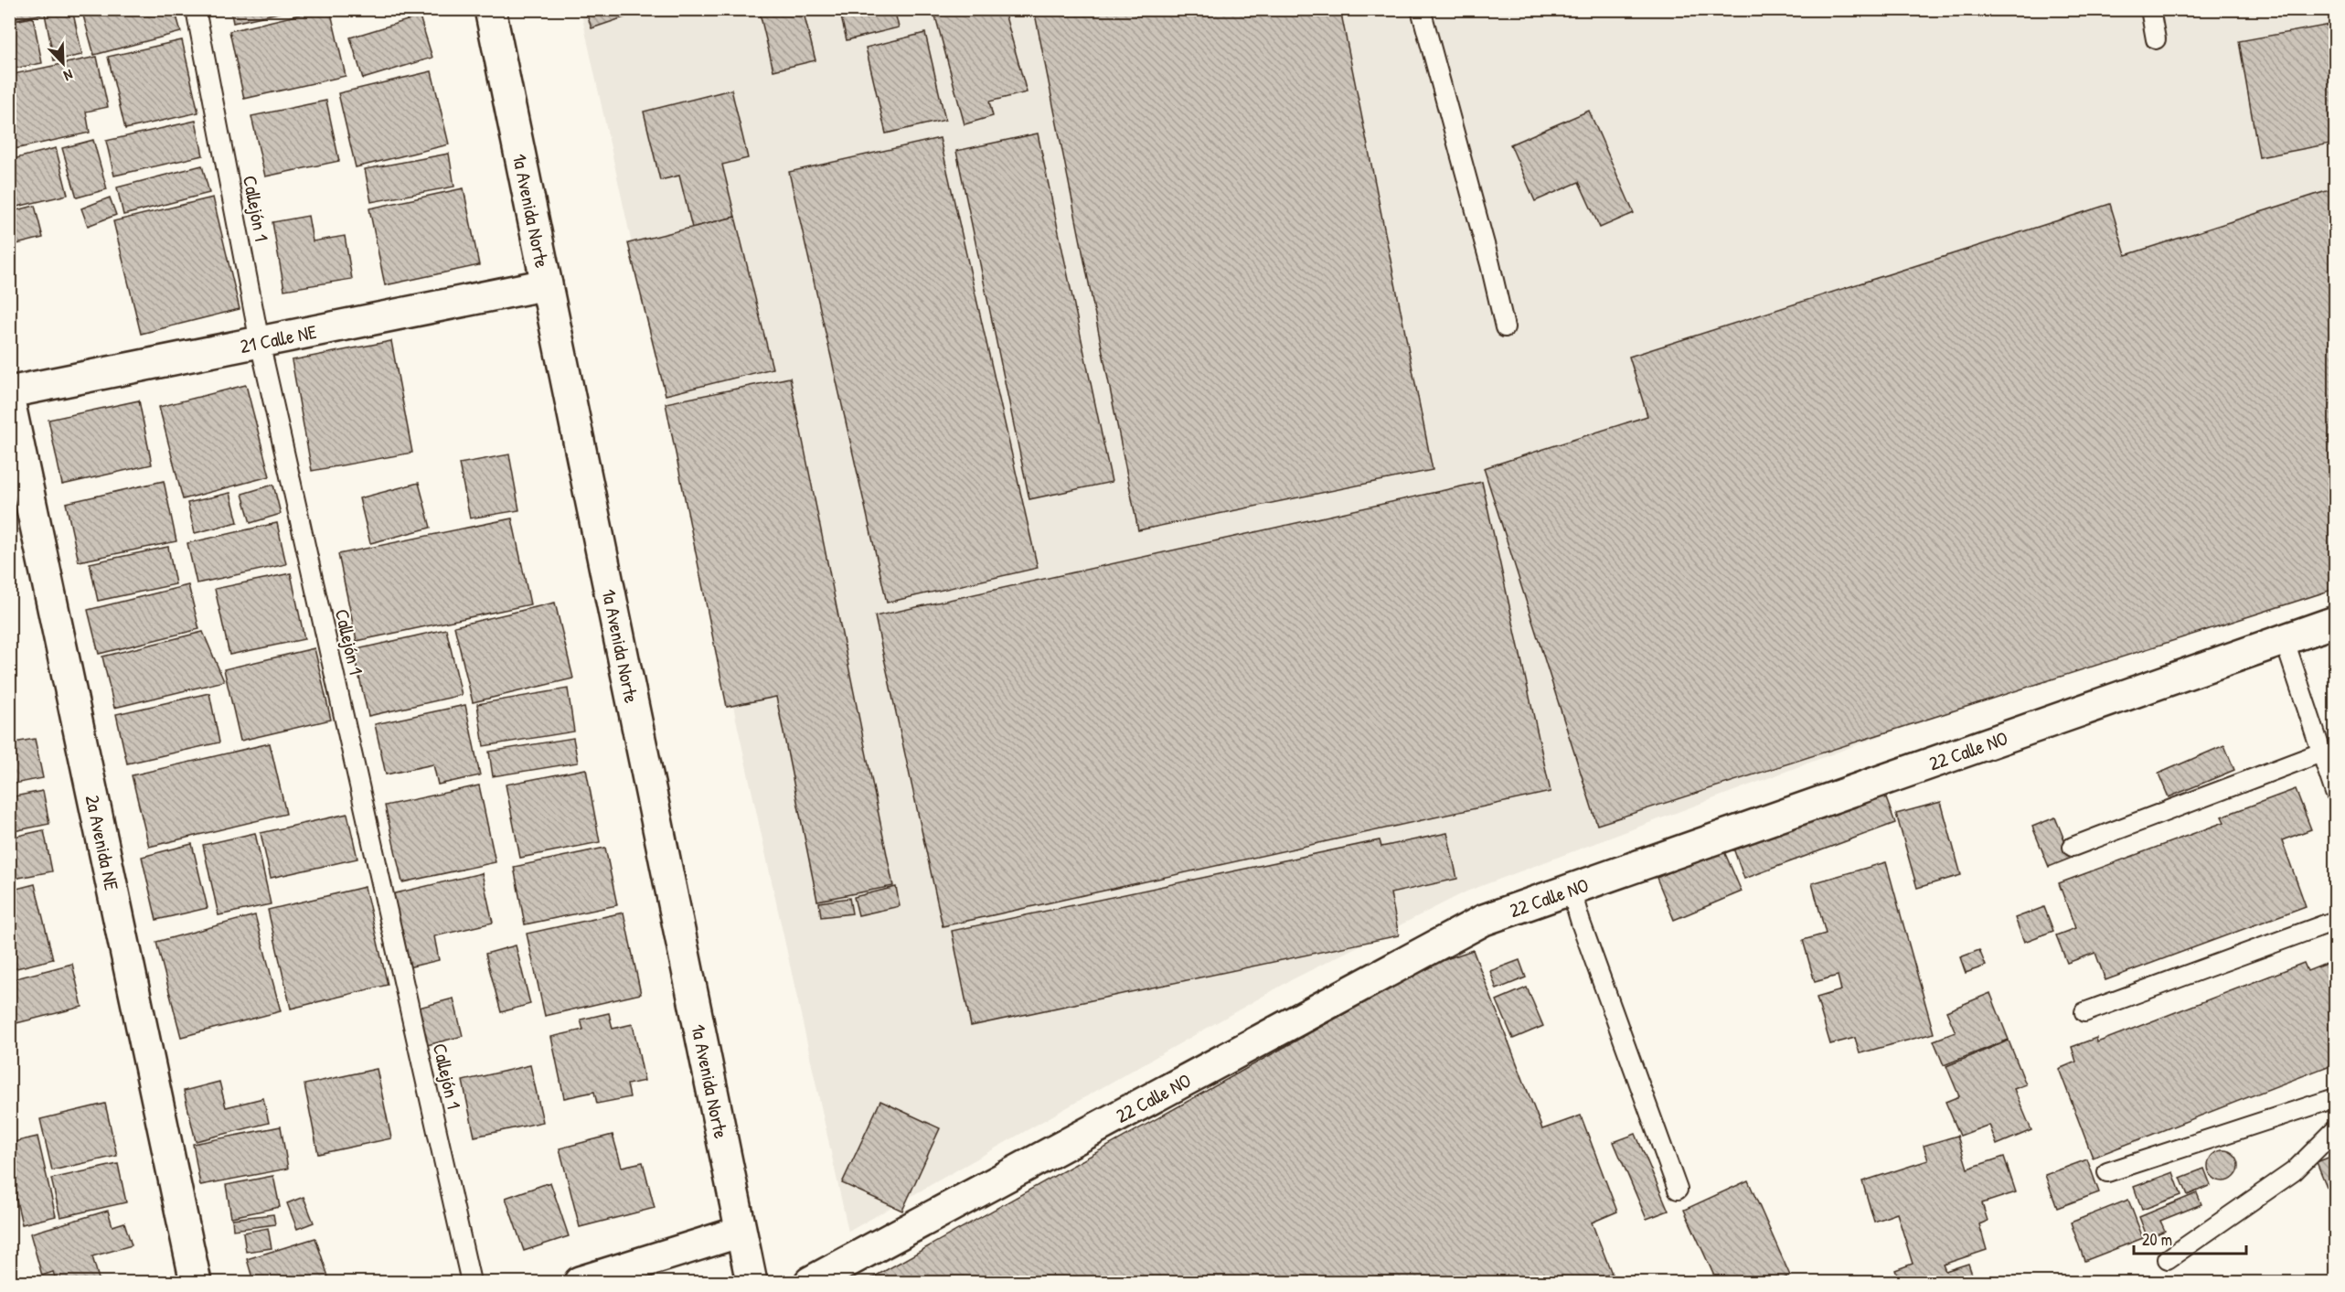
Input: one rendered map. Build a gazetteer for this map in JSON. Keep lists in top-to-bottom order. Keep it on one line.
{"streets":{"street":["1a Avenida Norte","21 Calle NE","22 Calle NO","2a Avenida NE"],"lane":["Callejón 1"]},"crossings":[["Callejón 1","21 Calle NE"],["1a Avenida Norte","21 Calle NE"]],"scale_bar":"20 m","north":"bottom right"}
